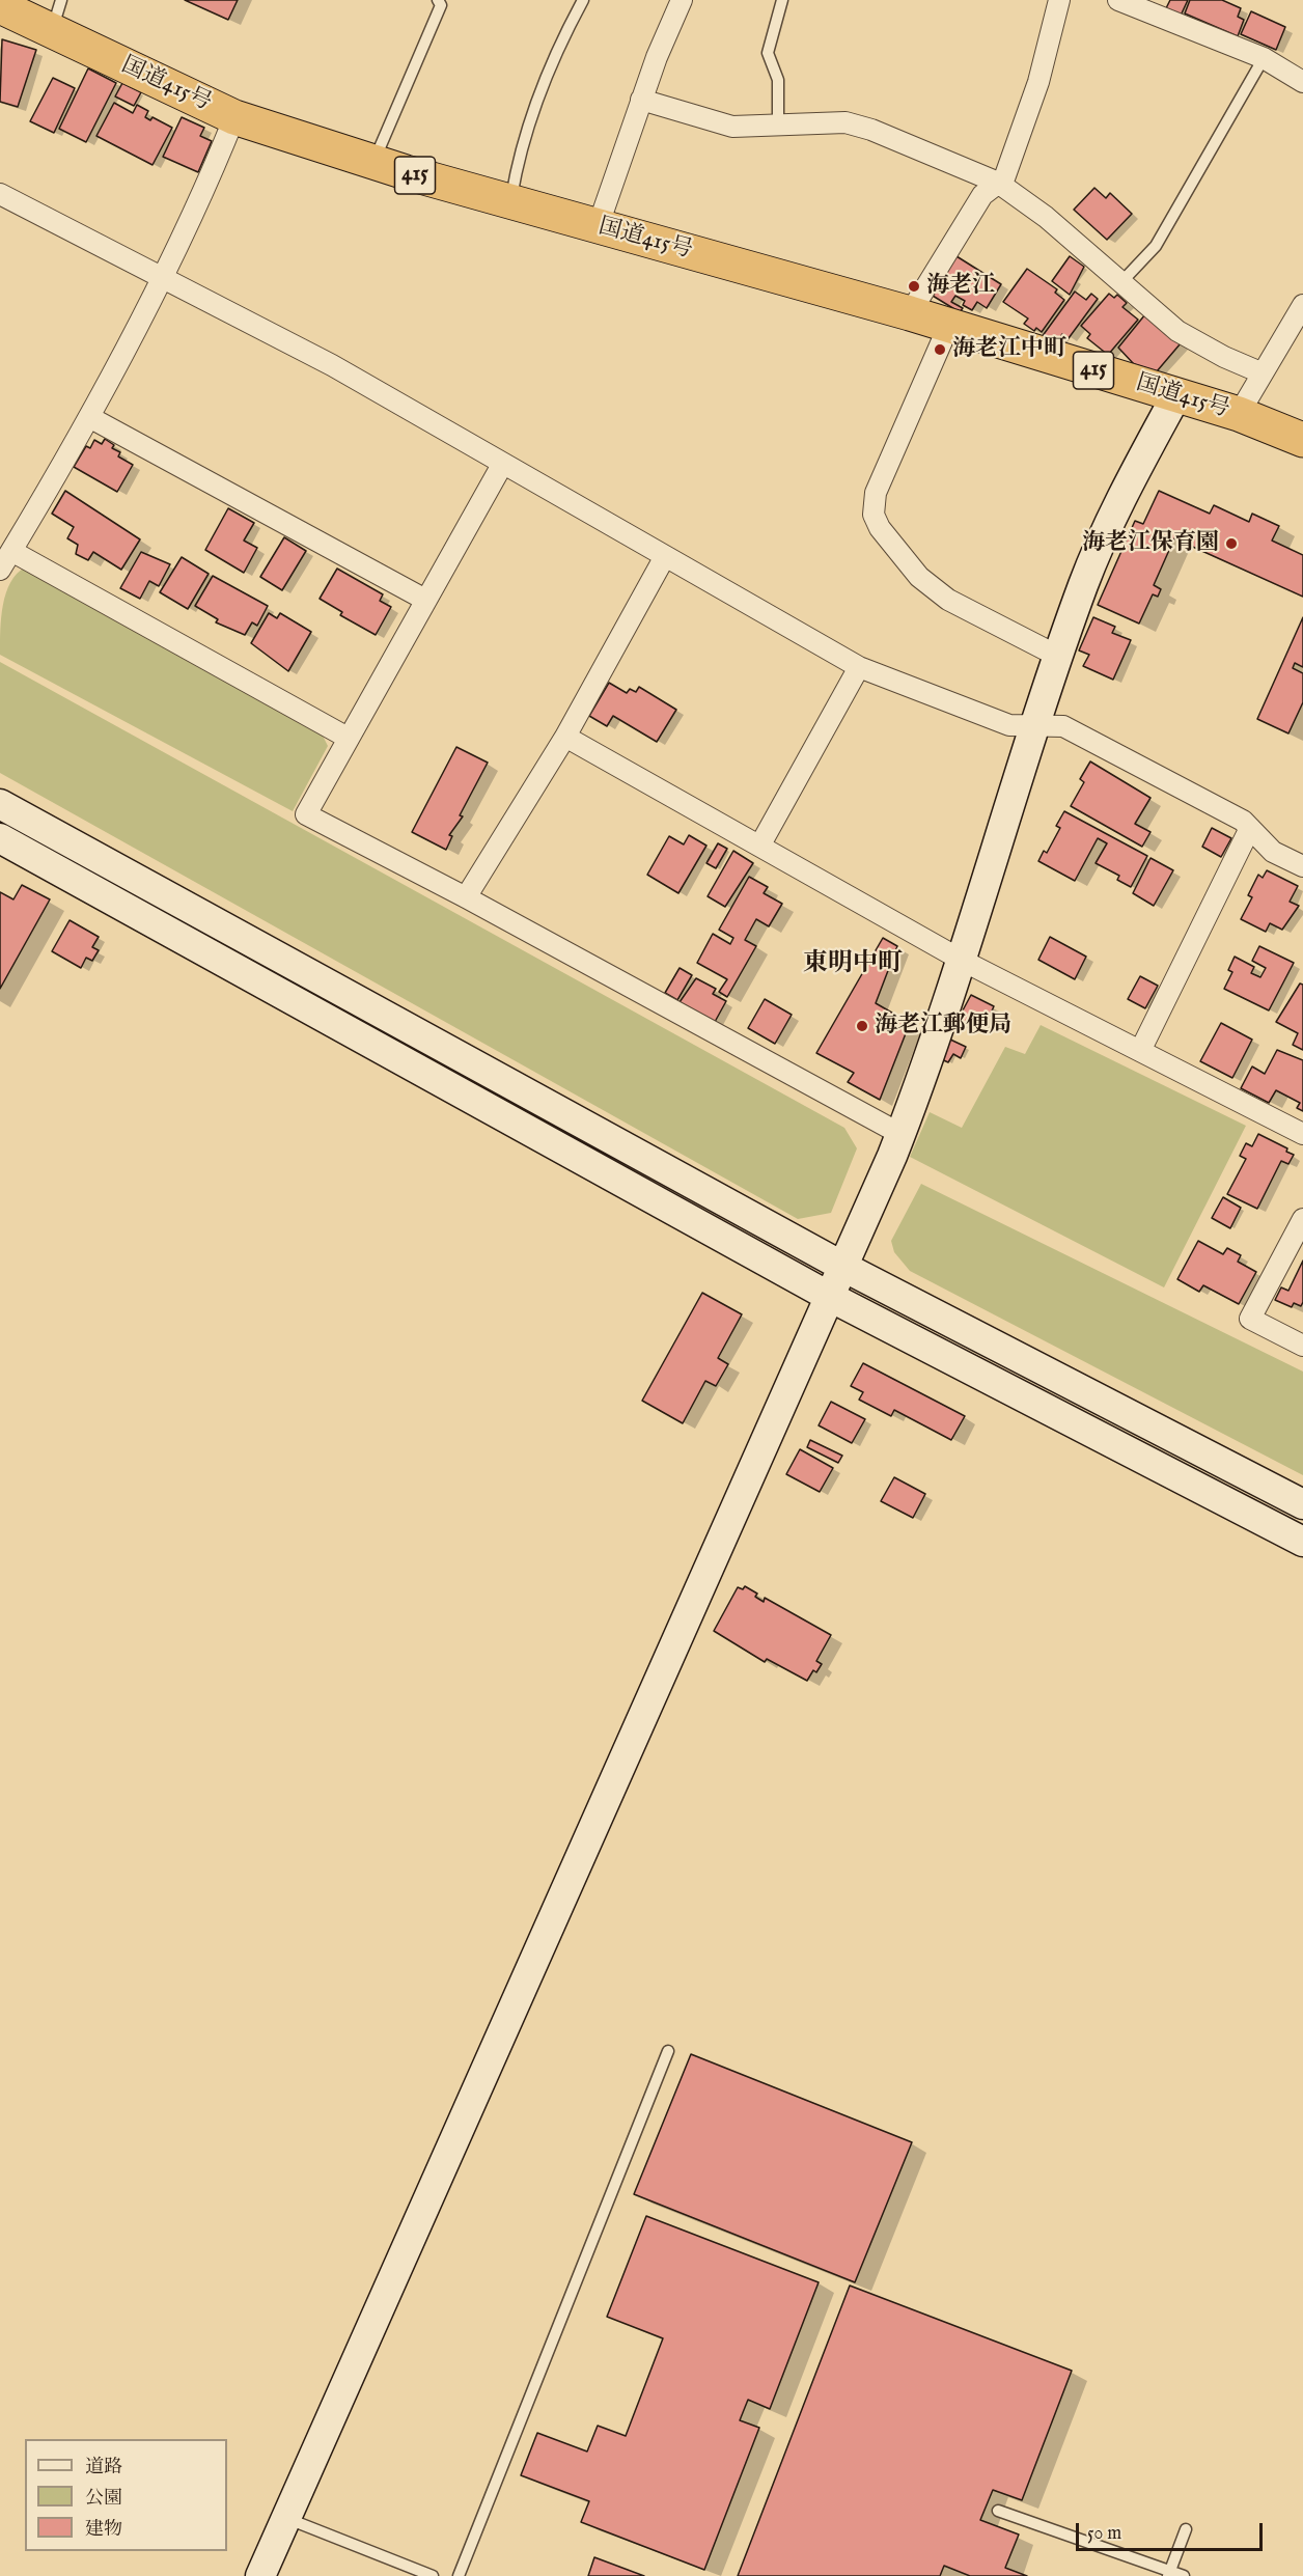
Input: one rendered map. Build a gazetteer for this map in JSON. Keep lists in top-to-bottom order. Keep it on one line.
{"streets":{"highway":["国道415号","415"]},"districts":["東明中町"],"places":["海老江","海老江中町","海老江保育園","海老江郵便局"],"legend":["道路","公園","建物"],"scale_bar":"50 m"}
